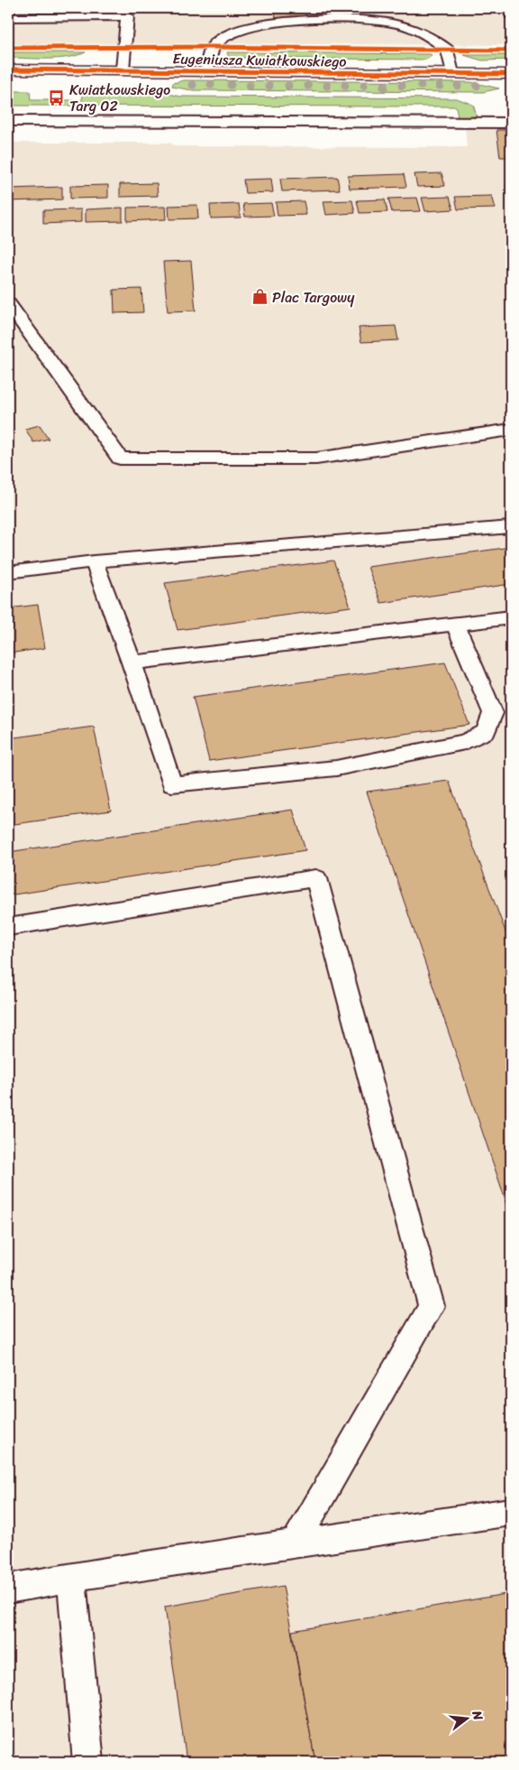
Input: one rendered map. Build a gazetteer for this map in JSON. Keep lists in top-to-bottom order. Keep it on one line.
{"streets":{"street":["Eugeniusza Kwiatkowskiego"]},"places":{"bus stop":["Kwiatkowskiego Targ 02"],"shop":["Plac Targowy"]},"north":"right"}
